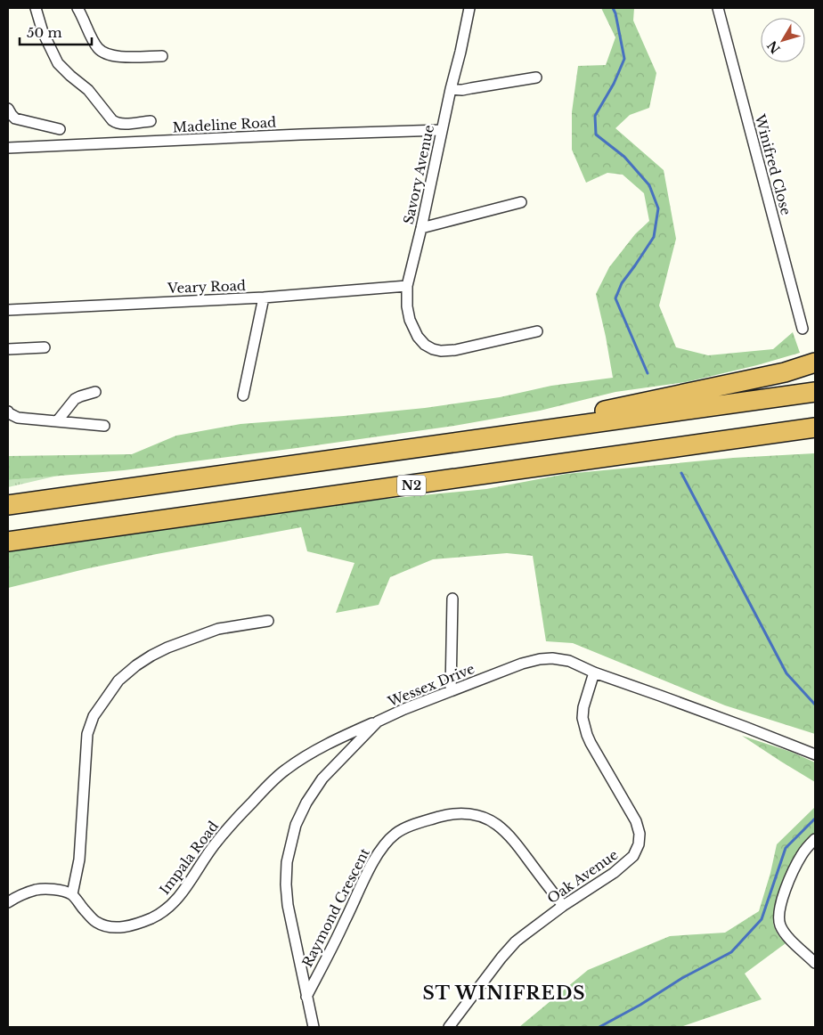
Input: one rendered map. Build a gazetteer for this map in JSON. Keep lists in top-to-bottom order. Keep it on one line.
{"streets":{"highway":["N2"],"street":["Madeline Road","Winifred Close","Savory Avenue","Veary Road","Wessex Drive","Impala Road","Oak Avenue","Raymond Crescent"]},"crossings":[["Madeline Road","Savory Avenue"],["Savory Avenue","Veary Road"],["Wessex Drive","Impala Road"],["Wessex Drive","Oak Avenue"],["Wessex Drive","Raymond Crescent"],["Oak Avenue","Raymond Crescent"]],"districts":["ST WINIFREDS"],"scale_bar":"50 m","north":"bottom left"}
